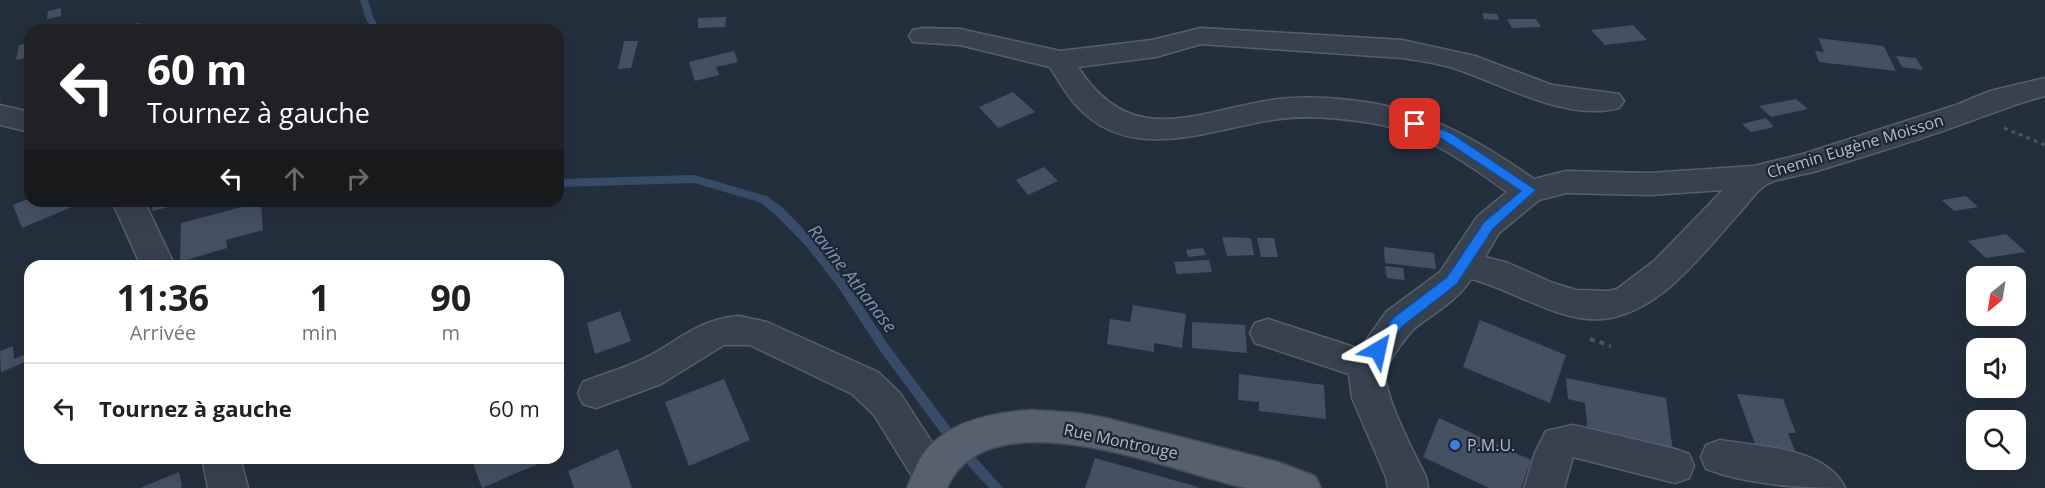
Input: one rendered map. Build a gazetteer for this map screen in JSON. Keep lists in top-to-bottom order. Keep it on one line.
{"streets":{"main road":["Rue Montrouge"],"street":["Chemin Eugène Moisson"]},"water":["Ravine Athanase"],"places":["P.M.U."],"north":"bottom left","page":{"turn":["60 m","Tournez à gauche"],"eta":["11:36","Arrivée","1","min","90","m"],"list":[{"name":"Tournez à gauche","value":"60 m"}]}}
